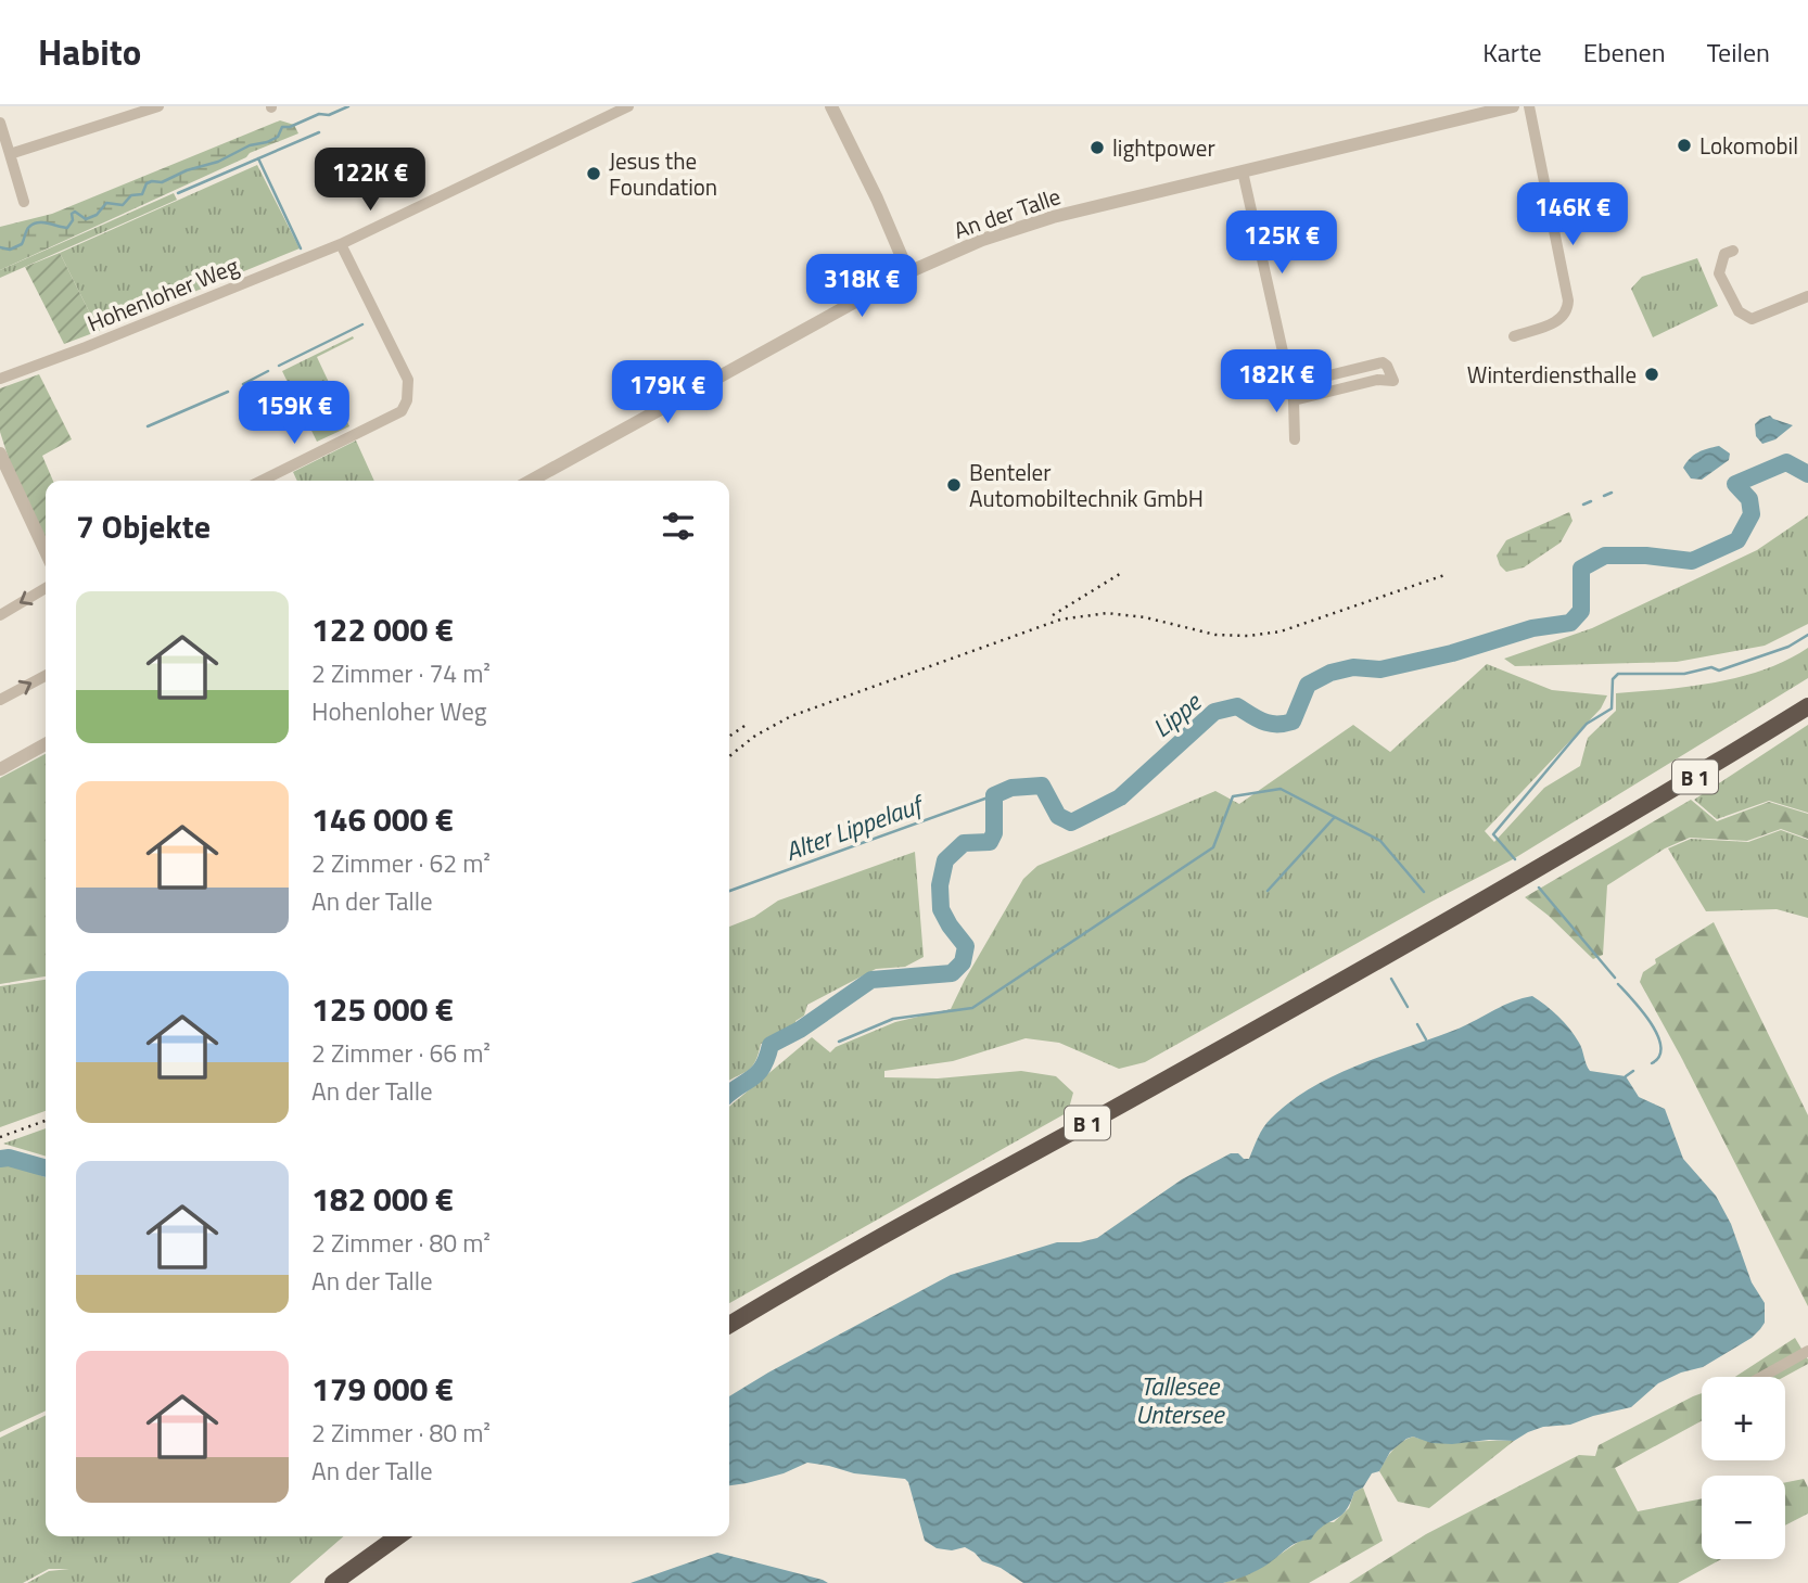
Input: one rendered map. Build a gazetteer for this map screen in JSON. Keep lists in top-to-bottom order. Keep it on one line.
{"streets":{"highway":["B 1"],"street":["An der Talle","Hohenloher Weg"]},"water":["Lippe","Alter Lippelauf","Tallesee Untersee"],"places":["Lokomobil","lightpower","Jesus the Foundation","Winterdiensthalle","Benteler Automobiltechnik GmbH"],"page":{"header":"Habito","nav":["Karte","Ebenen","Teilen"],"price":["122K €","146K €","125K €","318K €","182K €","179K €","159K €"],"heading":"7 Objekte","list":[{"name":"122 000 €","note":"2 Zimmer · 74 m² · Hohenloher Weg"},{"name":"146 000 €","note":"2 Zimmer · 62 m² · An der Talle"},{"name":"125 000 €","note":"2 Zimmer · 66 m² · An der Talle"},{"name":"182 000 €","note":"2 Zimmer · 80 m² · An der Talle"},{"name":"179 000 €","note":"2 Zimmer · 80 m² · An der Talle"}],"map_buttons":["+","−"]}}
